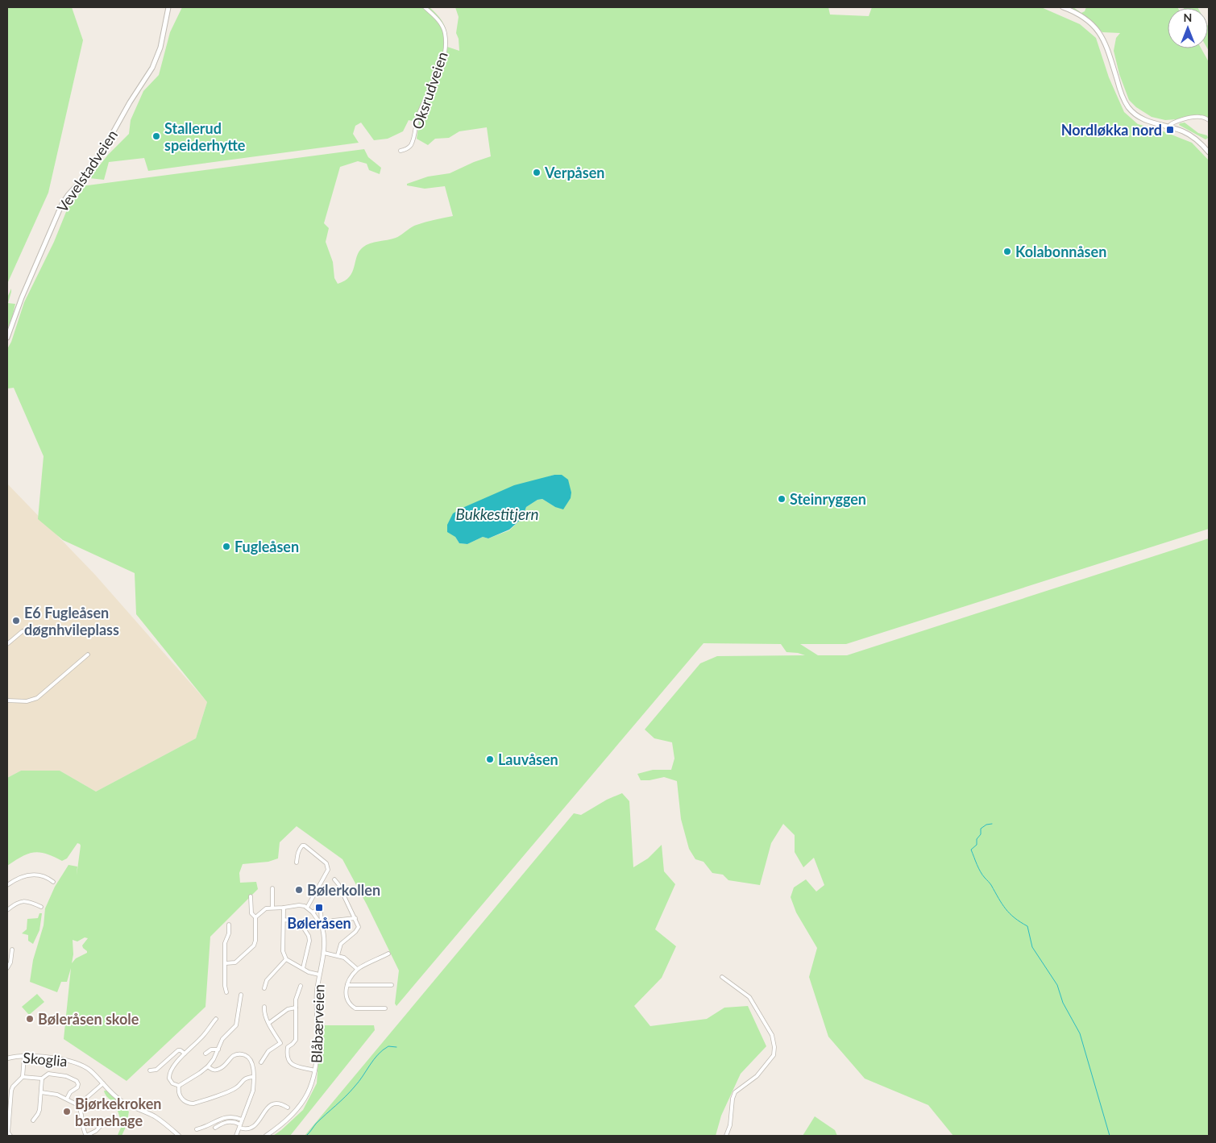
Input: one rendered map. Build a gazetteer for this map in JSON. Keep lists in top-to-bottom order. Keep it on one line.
{"streets":{"main road":["Vevelstadveien"],"street":["Oksrudveien","Blåbærveien","Skoglia"]},"water":["Bukkestitjern"],"places":{"transit":["Nordløkka nord","Bøleråsen"],"other":["Stallerud speiderhytte","Verpåsen","Kolabonnåsen","Steinryggen","Fugleåsen","E6 Fugleåsen døgnhvileplass","Lauvåsen","Bølerkollen","Bøleråsen skole","Bjørkekroken barnehage"]},"north":"top"}
